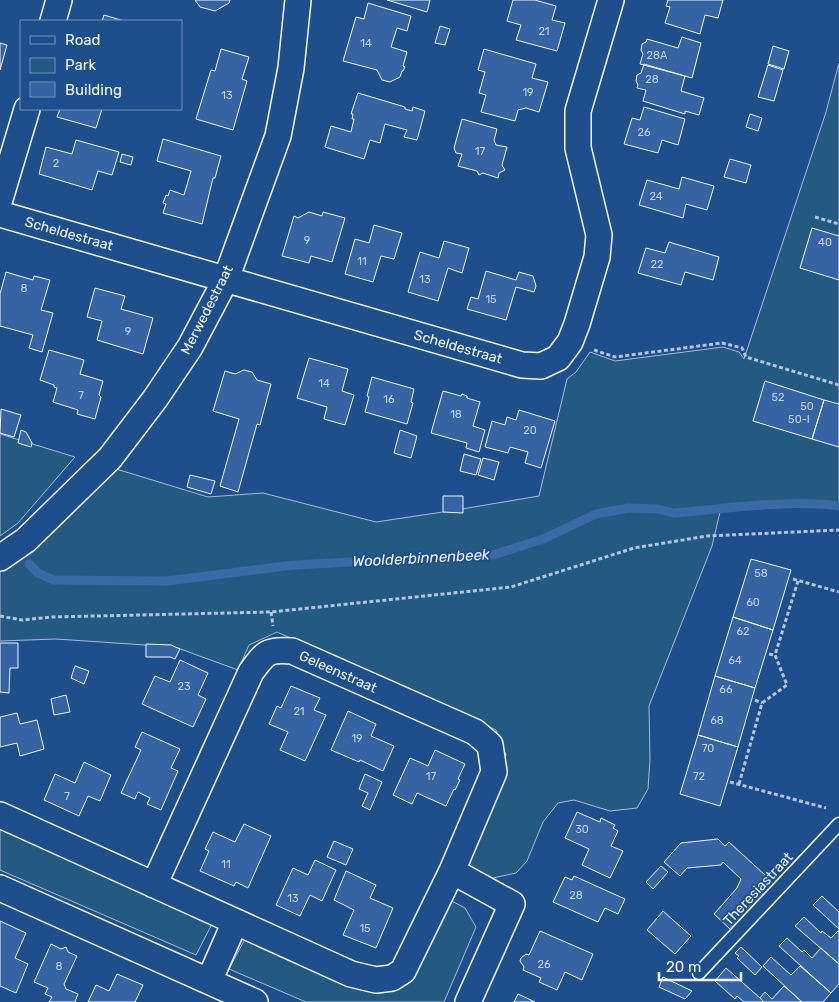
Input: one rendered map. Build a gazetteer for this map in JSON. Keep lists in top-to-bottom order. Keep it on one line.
{"streets":{"street":["Scheldestraat","Merwedestraat","Geleenstraat"],"lane":["Theresiastraat"]},"crossings":[["Scheldestraat","Merwedestraat"]],"water":["Woolderbinnenbeek"],"house_numbers":["21","14","28A","28","19","13","26","17","2","24","9","40","11","22","13","8","15","9","14","7","52","16","50","18","50-I","20","58","60","62","64","23","66","21","68","19","70","17","72","7","30","11","28","13","15","26","8"],"legend":["Road","Park","Building"],"scale_bar":"20 m"}
